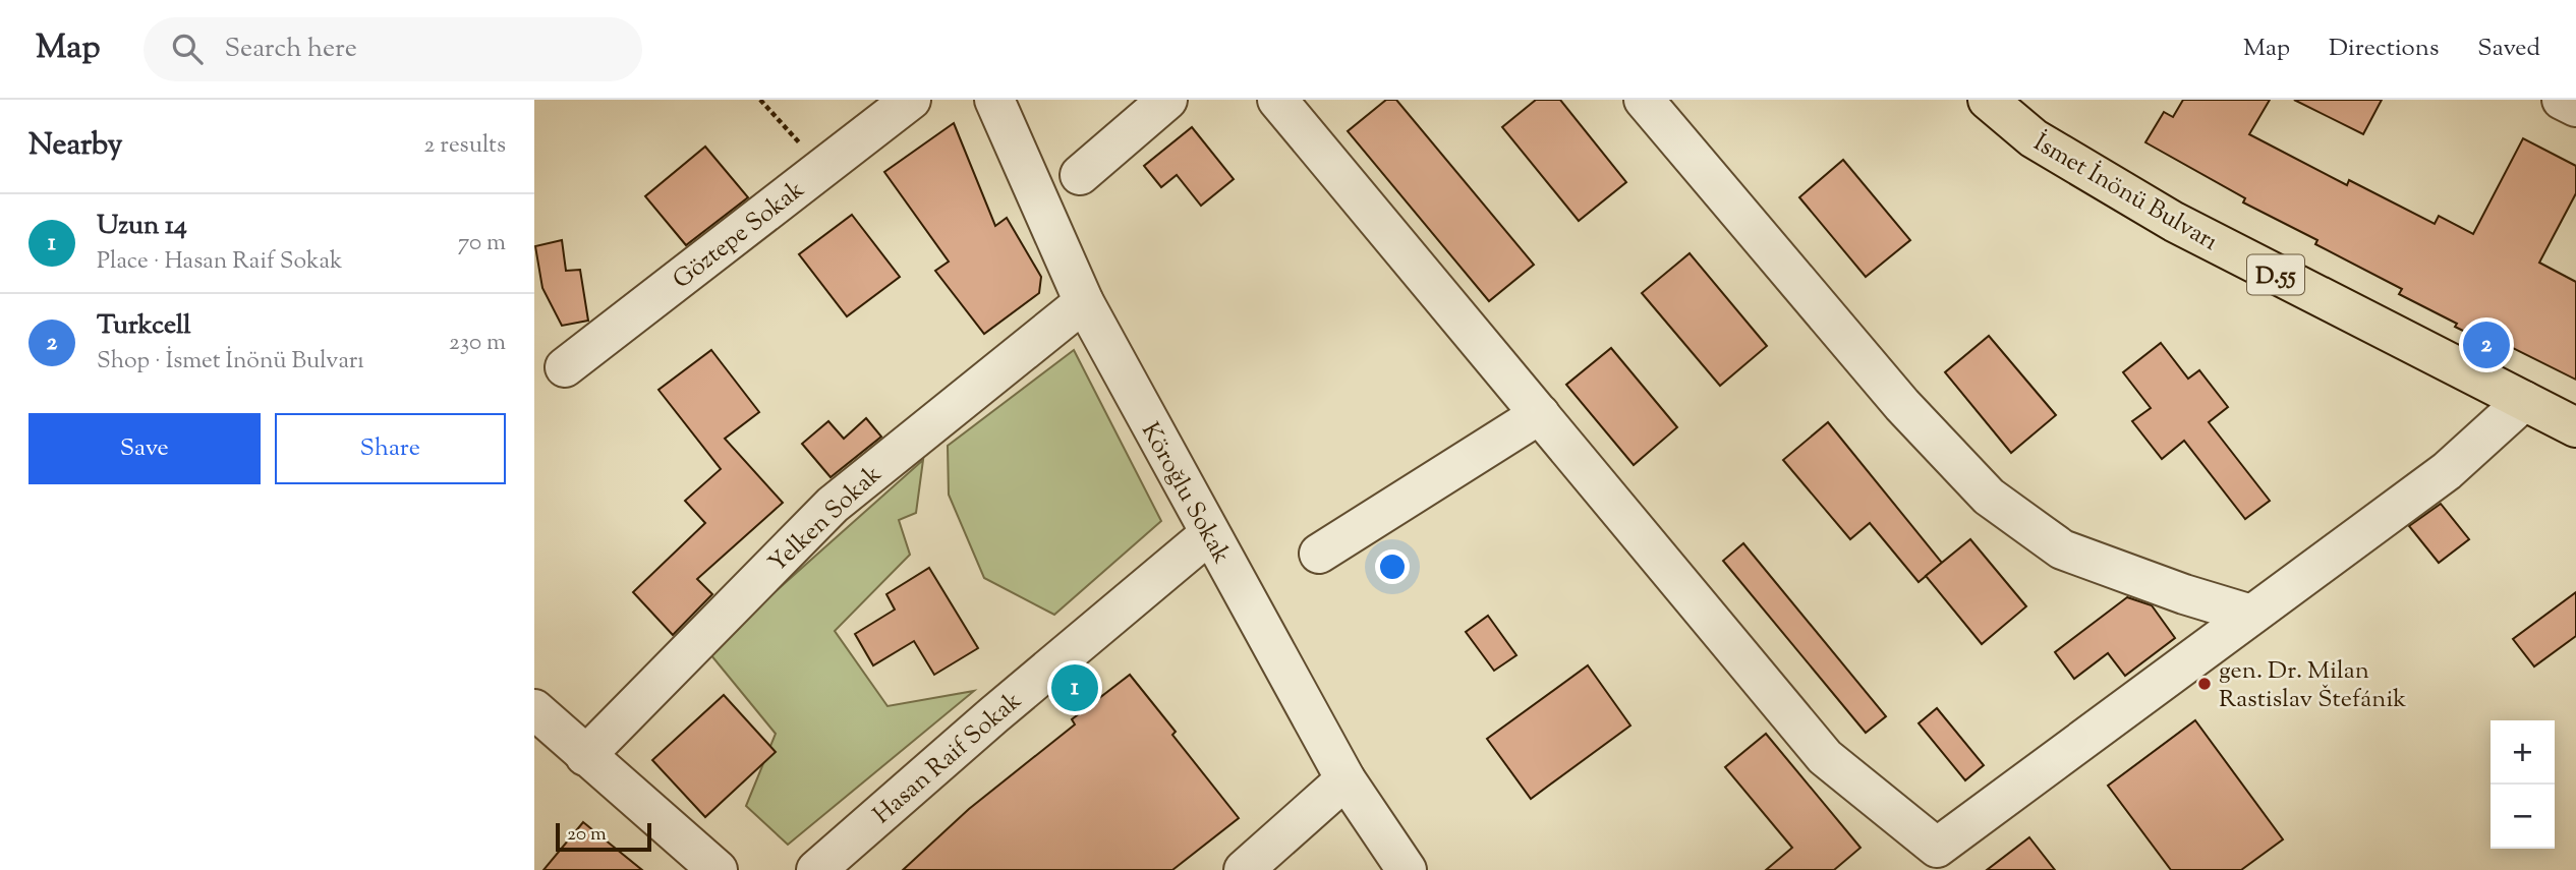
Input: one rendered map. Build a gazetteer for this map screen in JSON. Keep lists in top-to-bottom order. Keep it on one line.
{"streets":{"main road":["İsmet İnönü Bulvarı","D.55"],"street":["Göztepe Sokak","Köroğlu Sokak","Yelken Sokak","Hasan Raif Sokak"]},"crossings":[["Köroğlu Sokak","Yelken Sokak"],["Köroğlu Sokak","Hasan Raif Sokak"]],"places":["gen. Dr. Milan Rastislav Štefánik"],"scale_bar":"20 m","page":{"header":"Map","search":"Search here","nav":["Map","Directions","Saved"],"heading":["Nearby","2 results"],"list":[{"mark":"1","name":"Uzun 14","note":"Place · Hasan Raif Sokak","value":"70 m"},{"mark":"2","name":"Turkcell","note":"Shop · İsmet İnönü Bulvarı","value":"230 m"}],"pins":["2","1"],"buttons":["Save","Share"],"map_buttons":["+","−"],"scale":"20 m"}}
